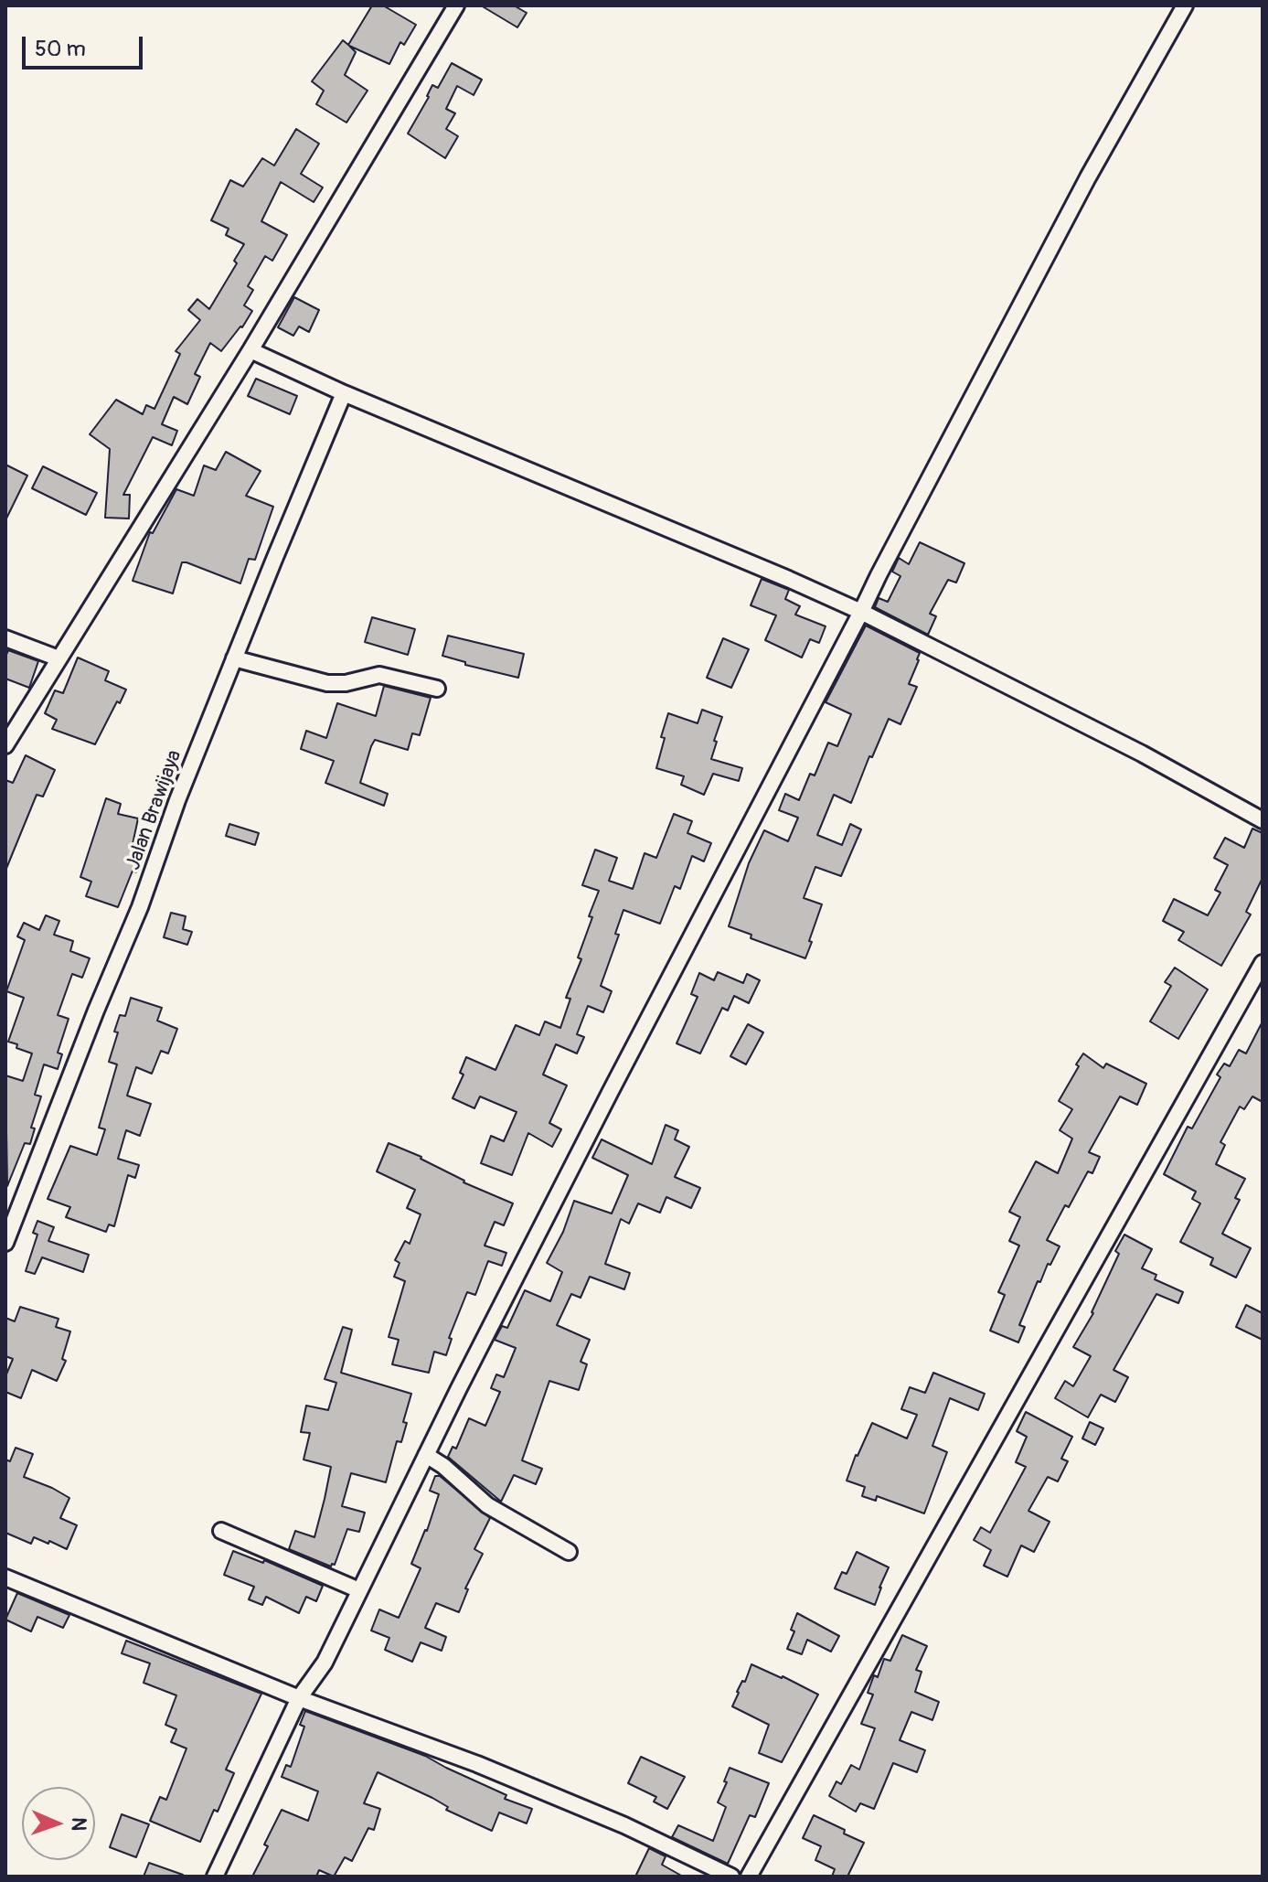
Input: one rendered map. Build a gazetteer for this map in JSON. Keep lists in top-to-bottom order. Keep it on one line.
{"streets":{"street":["Jalan Brawijaya"]},"scale_bar":"50 m","north":"right"}
